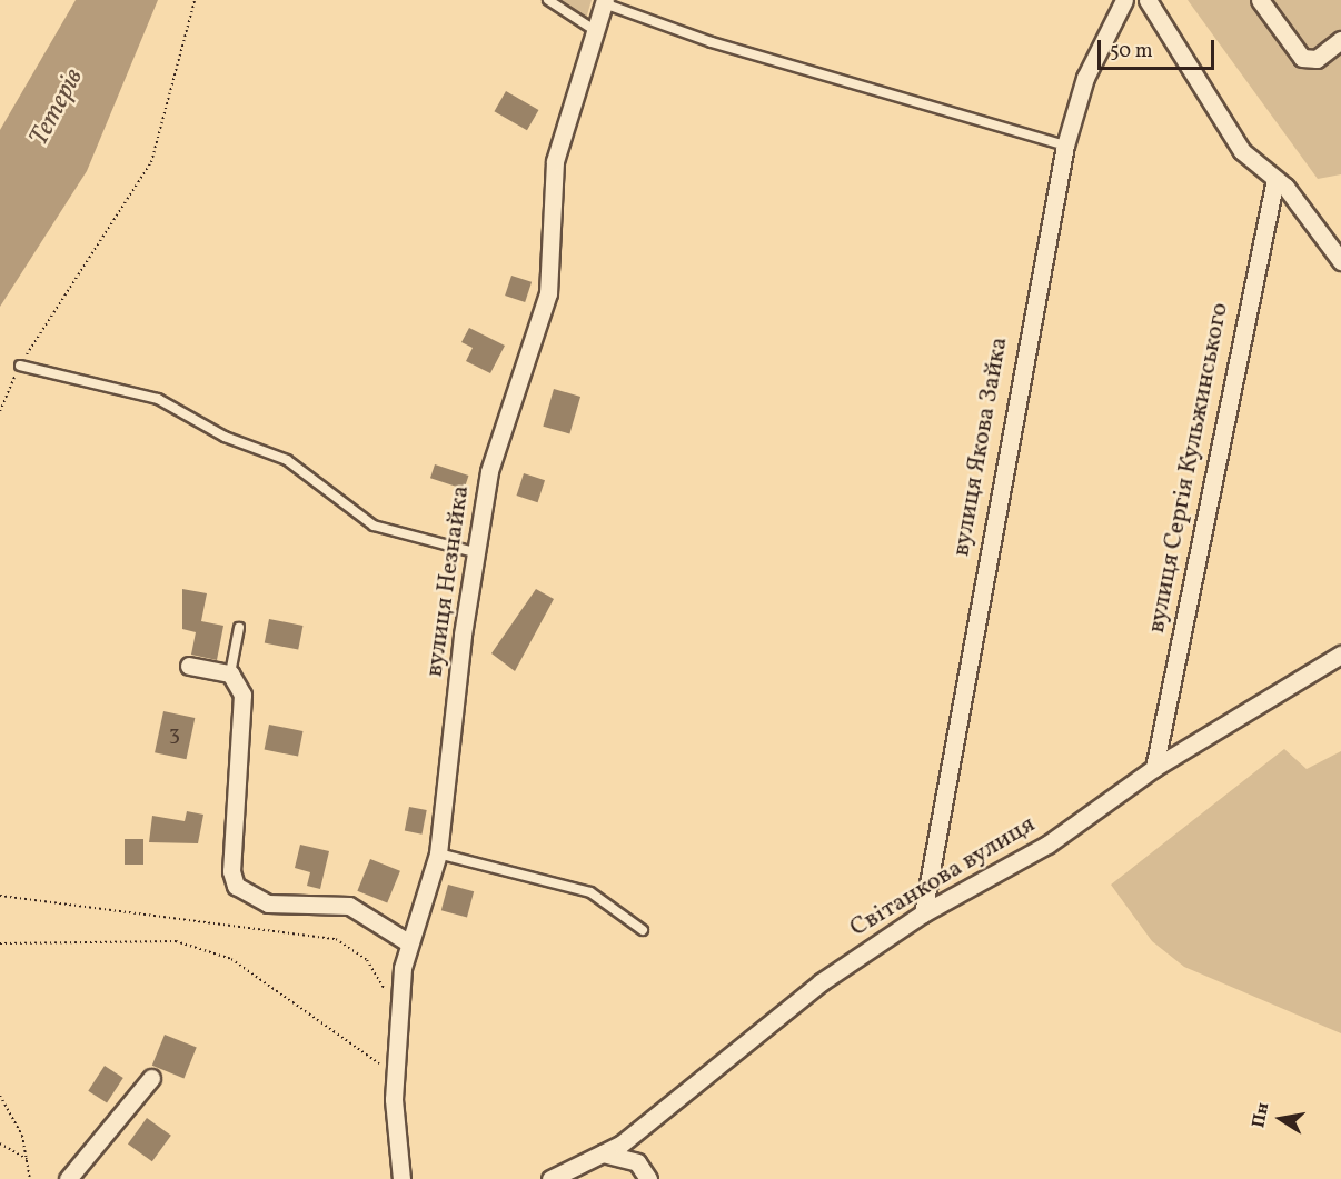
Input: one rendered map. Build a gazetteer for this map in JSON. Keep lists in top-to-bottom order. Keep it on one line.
{"streets":{"street":["вулиця Якова Зайка","вулиця Сергія Кульжинського","вулиця Незнайка","Світанкова вулиця"]},"crossings":[["вулиця Якова Зайка","Світанкова вулиця"],["вулиця Сергія Кульжинського","Світанкова вулиця"]],"water":["Тетерів"],"house_numbers":["3"],"scale_bar":"50 m","north":"left"}
